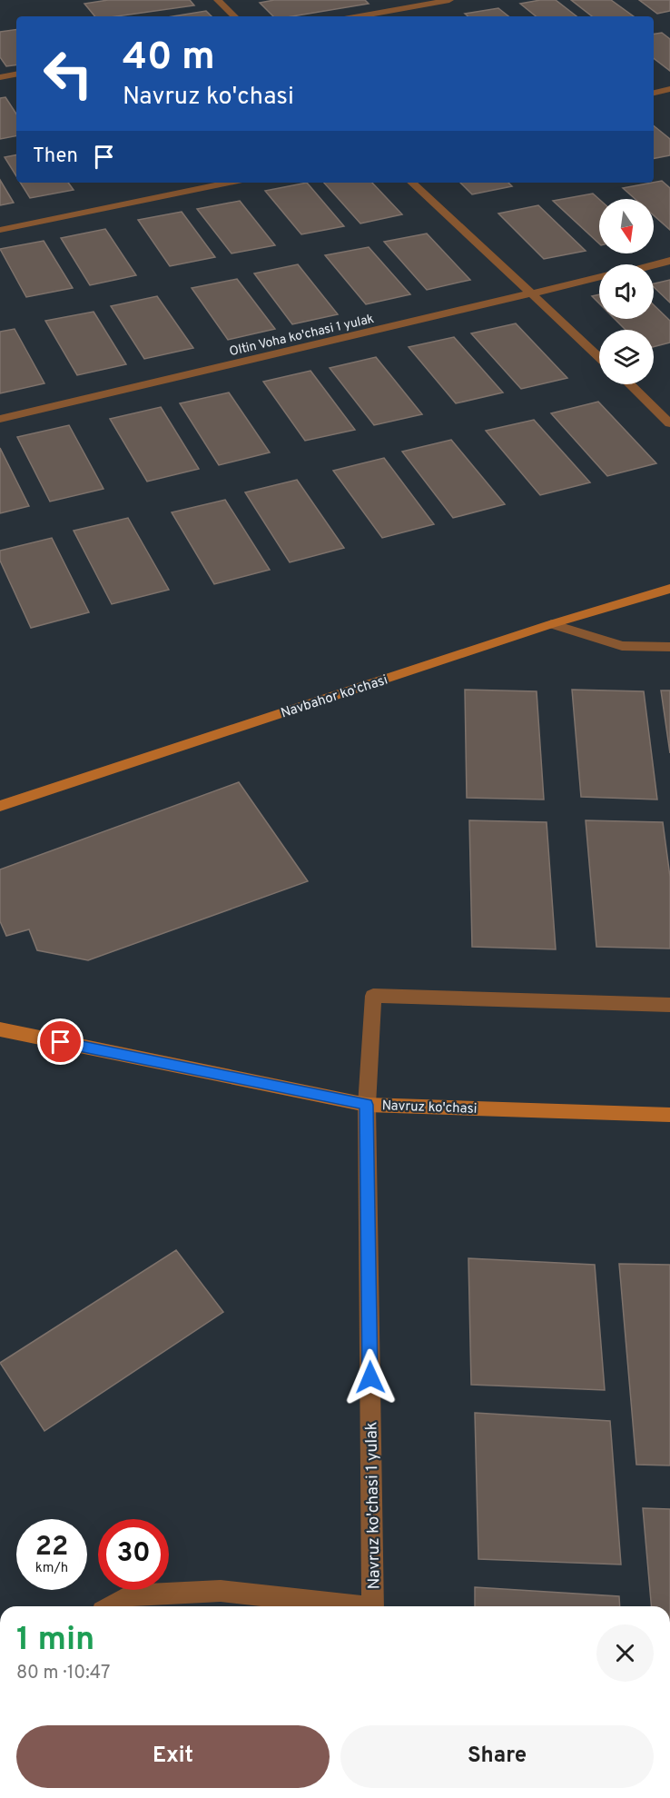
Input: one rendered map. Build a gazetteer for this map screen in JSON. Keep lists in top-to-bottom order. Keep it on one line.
{"streets":{"main road":["Navbahor ko'chasi","Navruz ko'chasi"],"street":["Oltin Voha ko'chasi 1 yulak","Navruz ko'chasi 1 yulak"]},"crossings":[["Navruz ko'chasi","Navruz ko'chasi 1 yulak"]],"north":"bottom","page":{"turn":["40 m","Navruz ko'chasi"],"then":"Then","speed":"22 km/h","limit":"30","heading":["1 min","80 m · 10:47"],"buttons":["Exit","Share"]}}
